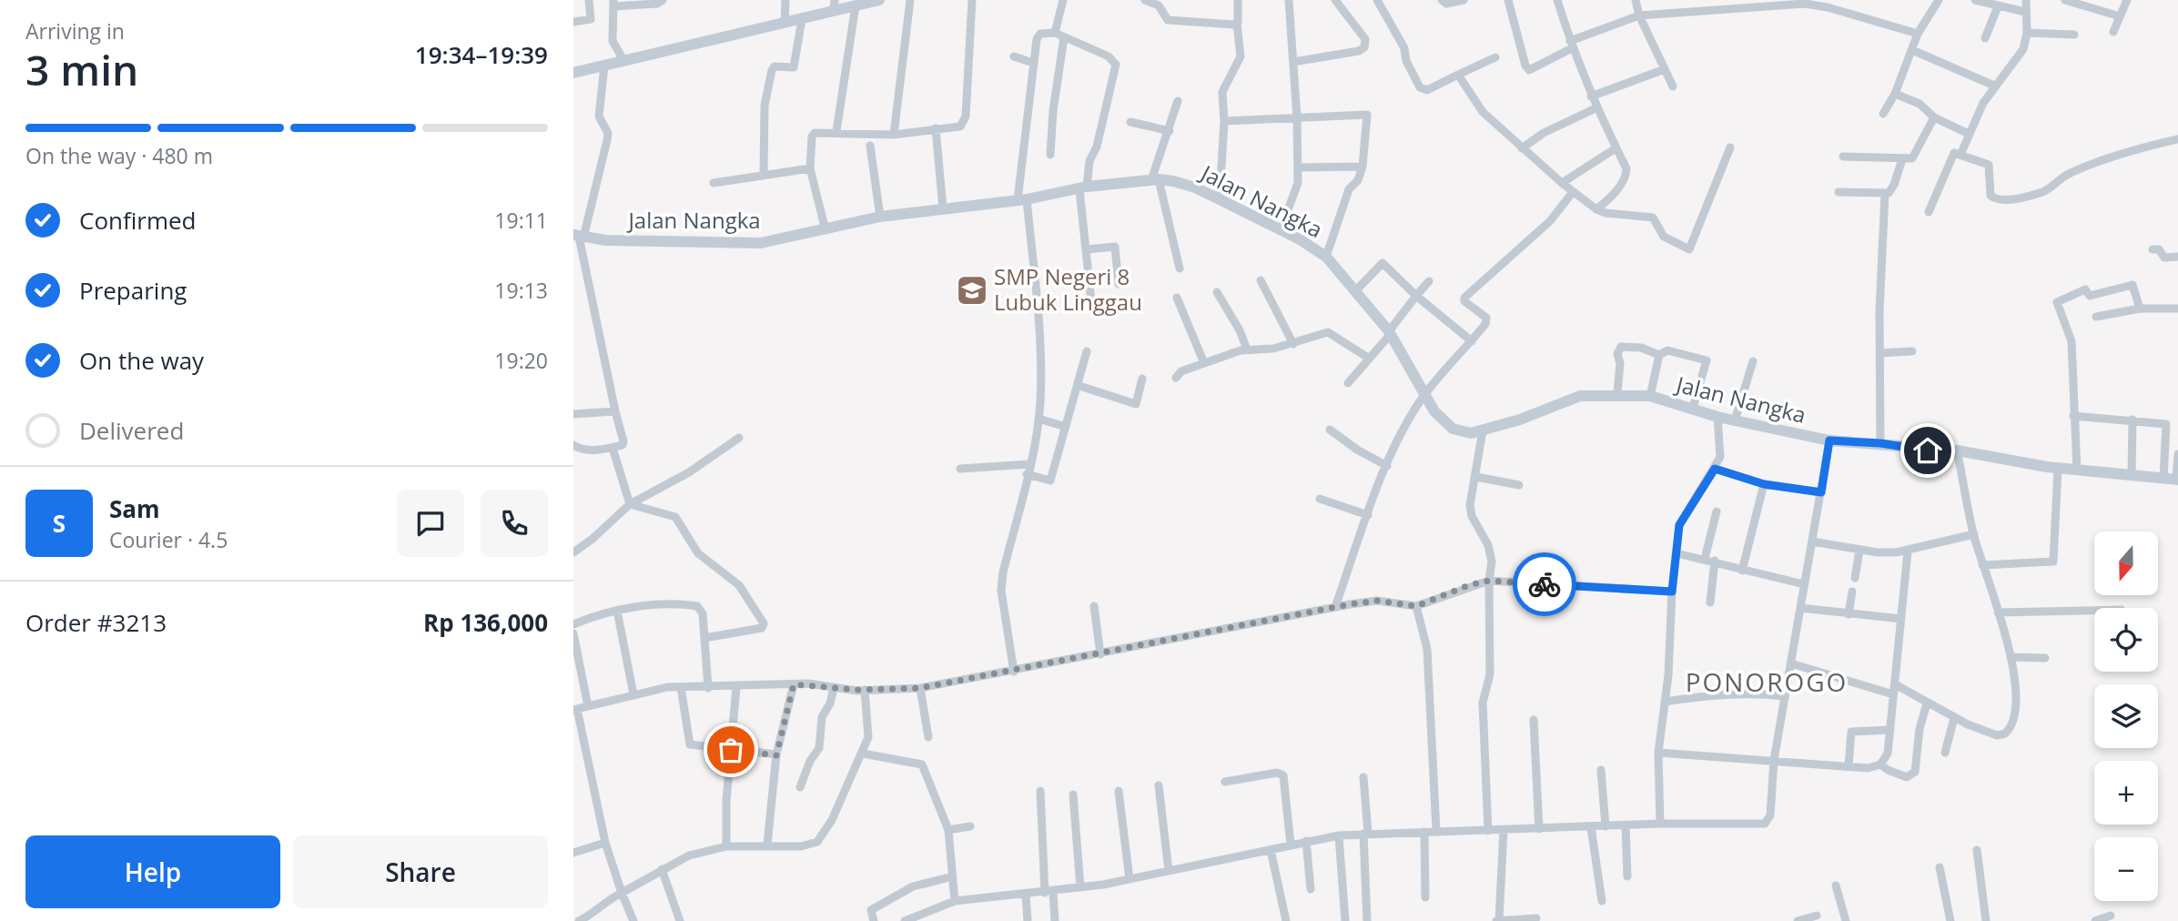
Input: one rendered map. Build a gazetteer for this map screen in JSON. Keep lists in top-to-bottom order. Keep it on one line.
{"streets":{"street":["Jalan Nangka"]},"districts":["PONOROGO"],"places":{"school or university":["SMP Negeri 8 Lubuk Linggau"]},"north":"bottom","page":{"heading":["3 min","Arriving in","19:34–19:39"],"panel":["Sam","Courier · 4.5","Order #3213","Rp 136,000"],"bar":"On the way · 480 m","list":[["Confirmed","19:11"],["Preparing","19:13"],["On the way","19:20"],"Delivered"],"round":"S","map_buttons":["+","−"],"buttons":["Help","Share"]}}
